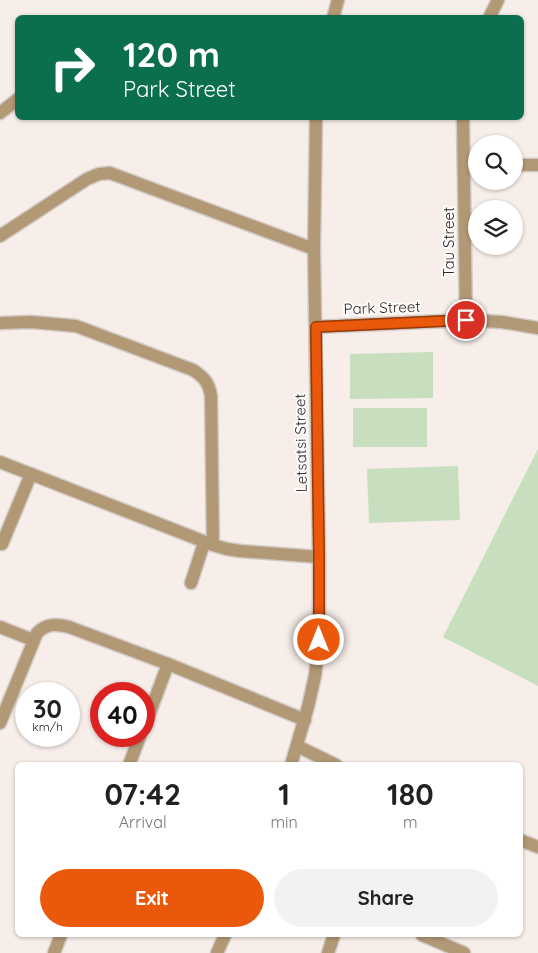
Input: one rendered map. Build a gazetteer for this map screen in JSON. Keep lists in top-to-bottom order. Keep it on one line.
{"streets":{"street":["Tau Street","Park Street","Letsatsi Street"]},"crossings":[["Tau Street","Park Street"],["Park Street","Letsatsi Street"]],"page":{"turn":["120 m","Park Street"],"speed":"30 km/h","limit":"40","eta":["07:42","Arrival","1","min","180","m"],"buttons":["Exit","Share"]}}
